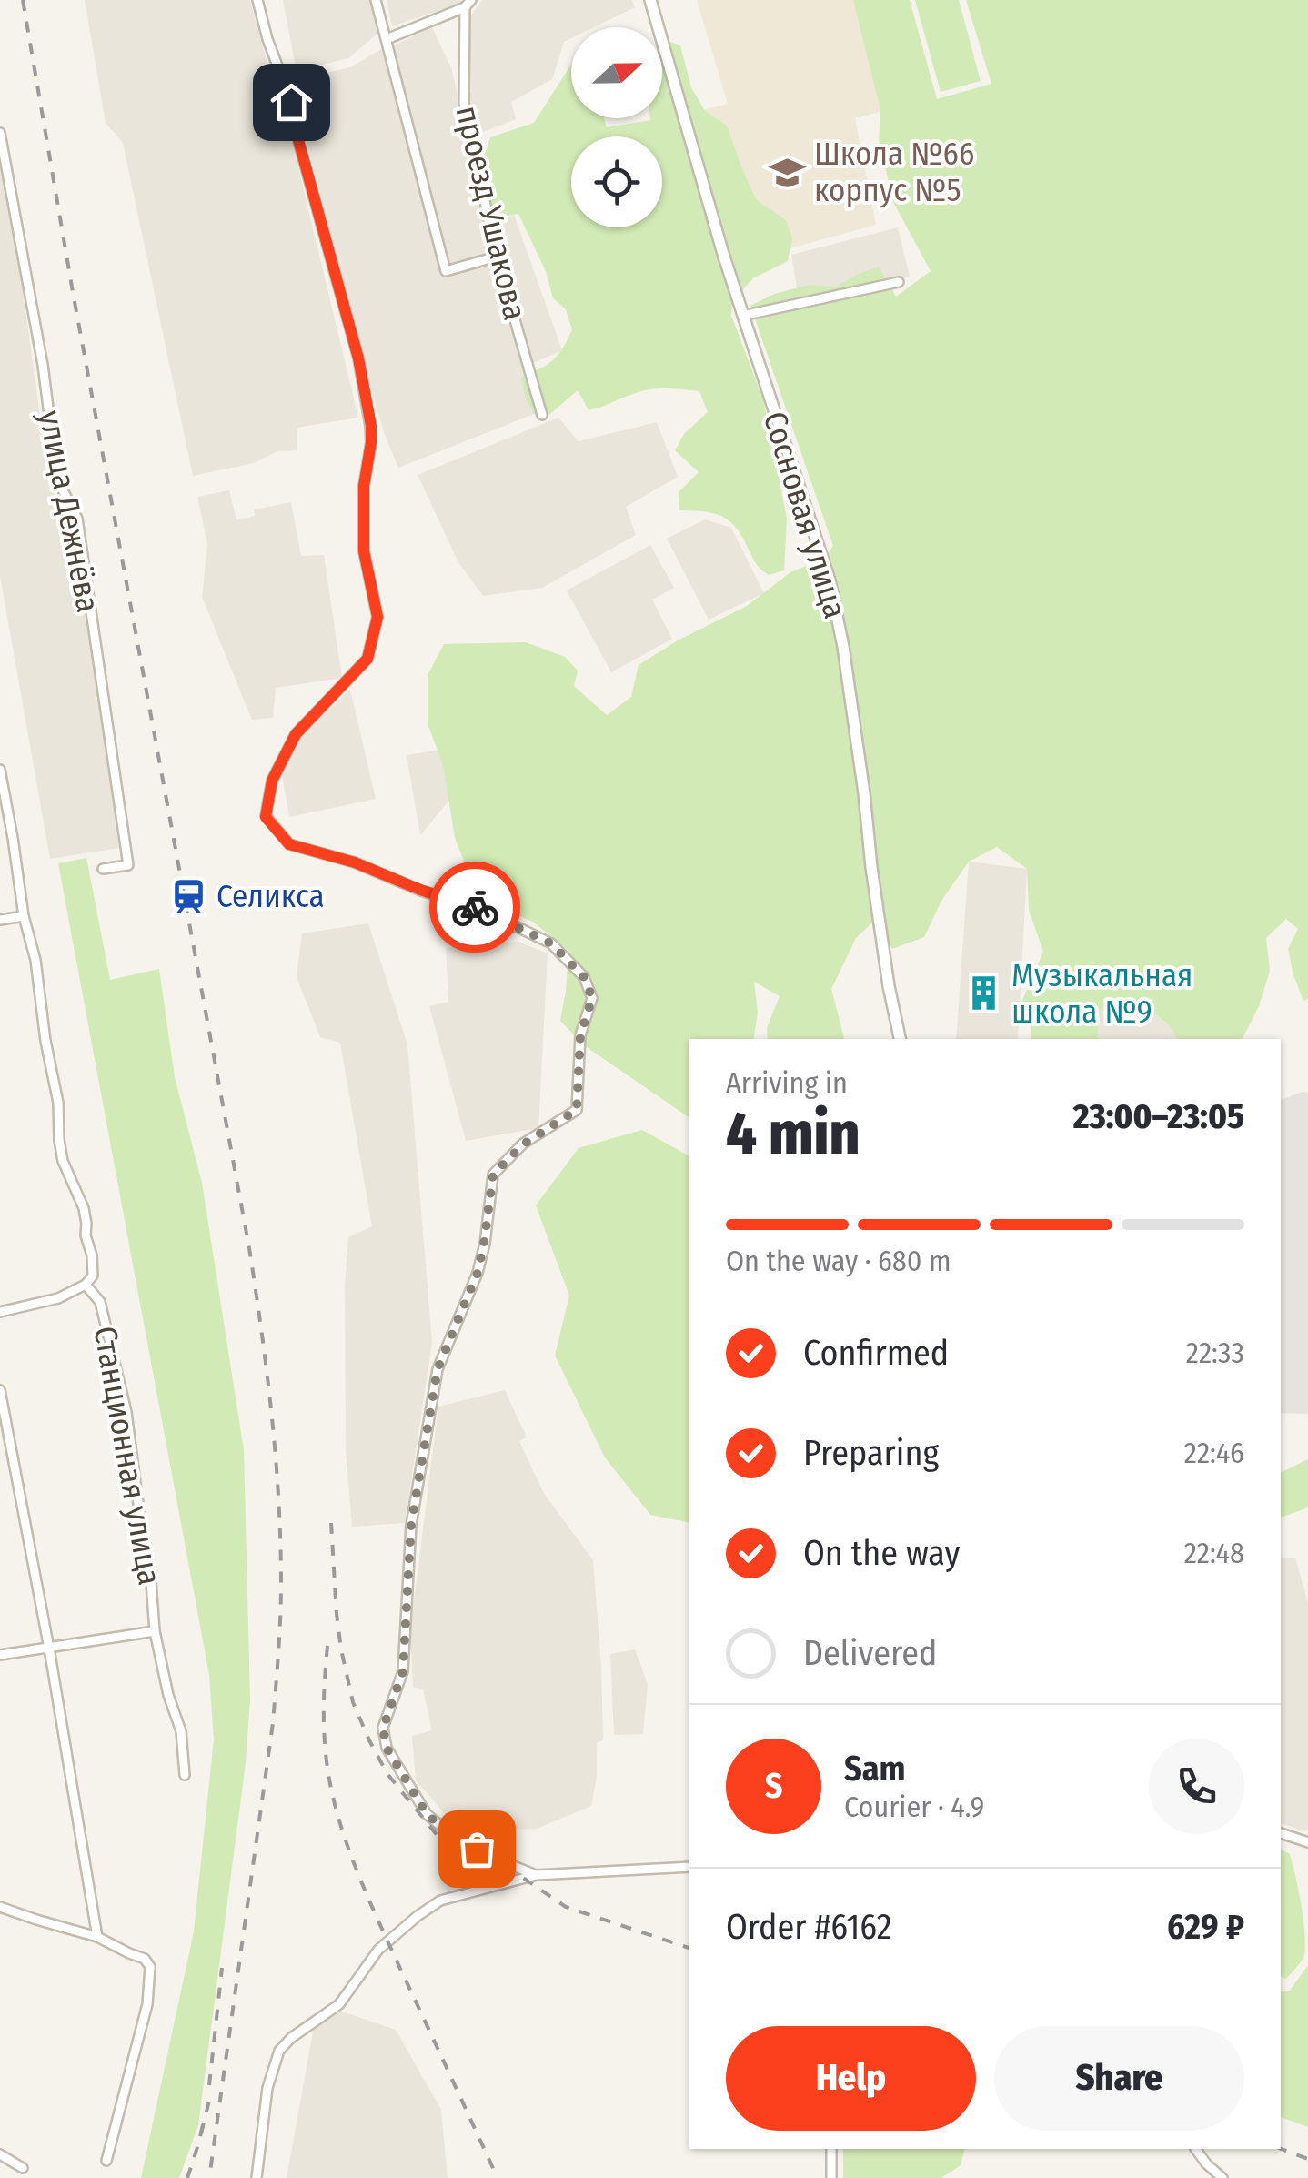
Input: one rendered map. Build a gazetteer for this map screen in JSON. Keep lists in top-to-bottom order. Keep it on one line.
{"streets":{"street":["проезд Ушакова","улица Дежнёва","Сосновая улица","Станционная улица"]},"places":{"school or university":["Школа №66 корпус №5"],"station":["Селикса"],"building":["Музыкальная школа №9"]},"north":"right","page":{"heading":["4 min","Arriving in","23:00–23:05"],"panel":["Sam","Courier · 4.9","Order #6162","629 ₽"],"bar":"On the way · 680 m","list":[["Confirmed","22:33"],["Preparing","22:46"],["On the way","22:48"],"Delivered"],"round":"S","buttons":["Help","Share"]}}
